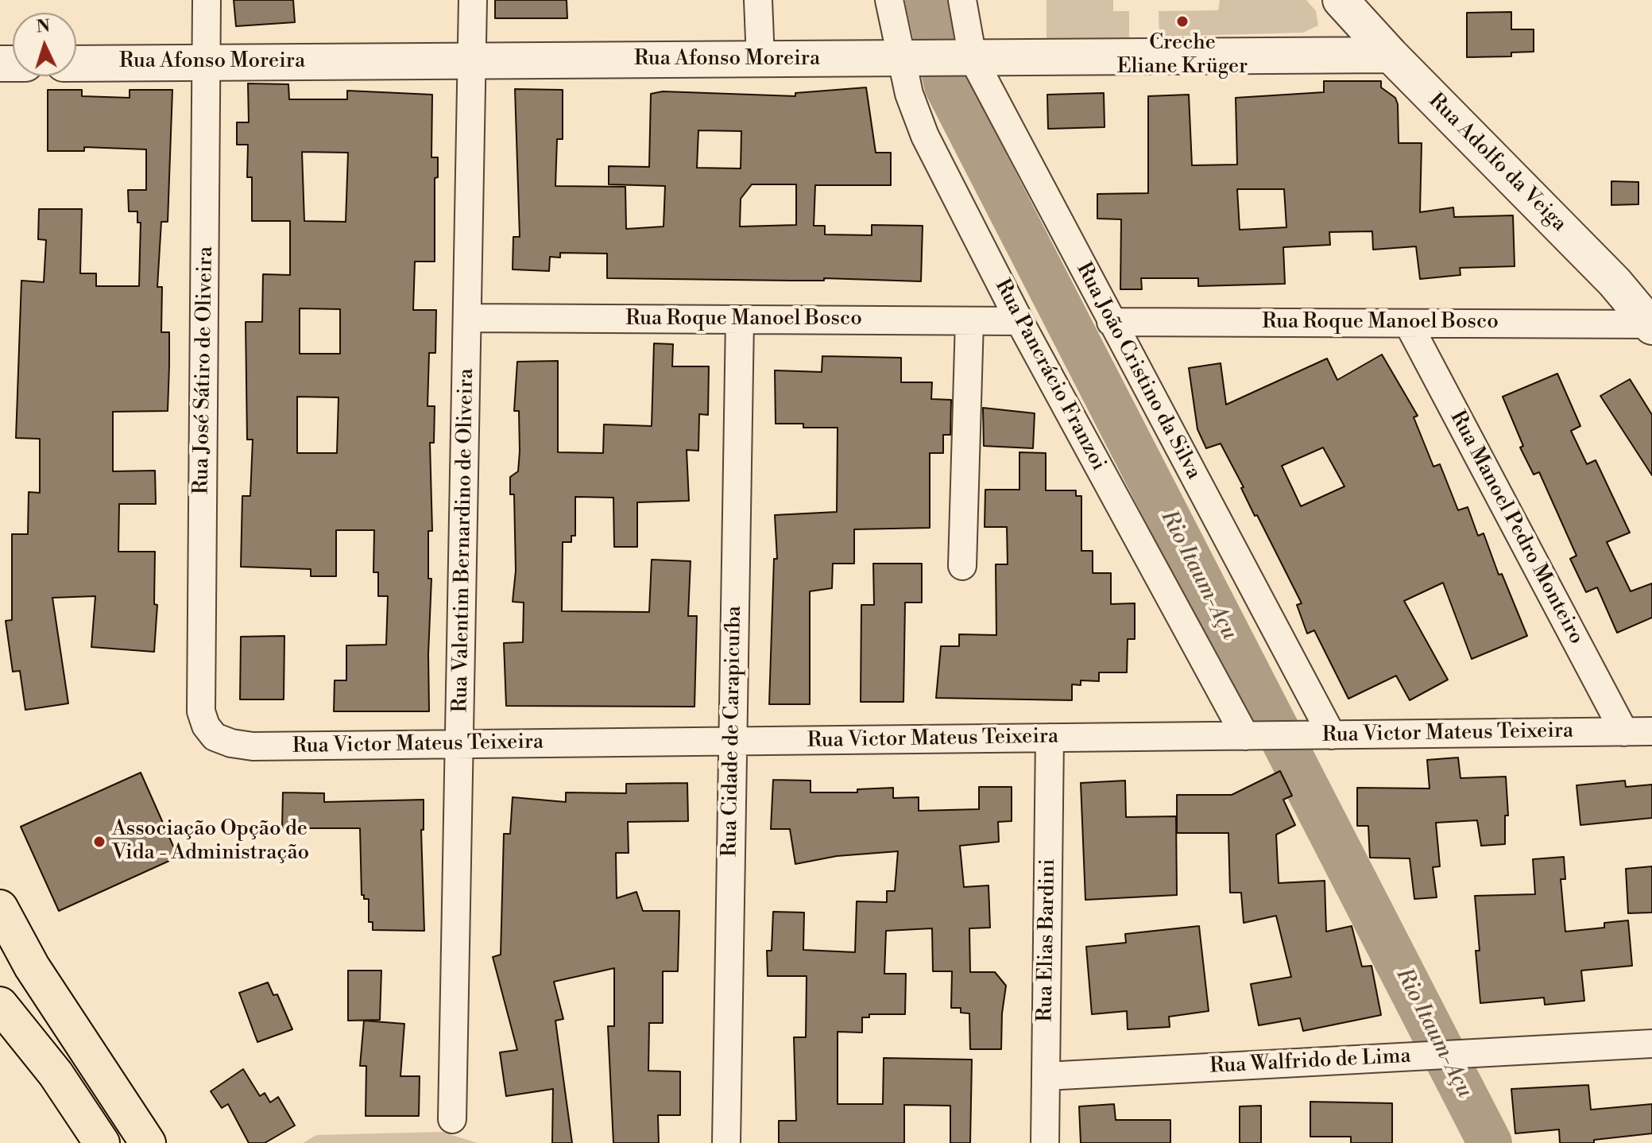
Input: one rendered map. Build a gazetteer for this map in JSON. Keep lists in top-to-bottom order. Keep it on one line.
{"streets":{"street":["Rua Afonso Moreira","Rua Adolfo da Veiga","Rua Roque Manoel Bosco","Rua José Sátiro de Oliveira","Rua João Cristino da Silva","Rua Pancrácio Franzoi","Rua Manoel Pedro Monteiro","Rua Valentim Bernardino de Oliveira","Rua Cidade de Carapicuíba","Rua Victor Mateus Teixeira","Rua Elias Bardini","Rua Walfrido de Lima"]},"crossings":[["Rua Afonso Moreira","Rua Adolfo da Veiga"],["Rua Afonso Moreira","Rua José Sátiro de Oliveira"],["Rua Afonso Moreira","Rua João Cristino da Silva"],["Rua Afonso Moreira","Rua Pancrácio Franzoi"],["Rua Afonso Moreira","Rua Valentim Bernardino de Oliveira"],["Rua Adolfo da Veiga","Rua Roque Manoel Bosco"],["Rua Roque Manoel Bosco","Rua João Cristino da Silva"],["Rua Roque Manoel Bosco","Rua Pancrácio Franzoi"],["Rua Roque Manoel Bosco","Rua Manoel Pedro Monteiro"],["Rua Roque Manoel Bosco","Rua Valentim Bernardino de Oliveira"],["Rua Roque Manoel Bosco","Rua Cidade de Carapicuíba"],["Rua José Sátiro de Oliveira","Rua Victor Mateus Teixeira"],["Rua João Cristino da Silva","Rua Victor Mateus Teixeira"],["Rua Pancrácio Franzoi","Rua Victor Mateus Teixeira"],["Rua Manoel Pedro Monteiro","Rua Victor Mateus Teixeira"],["Rua Valentim Bernardino de Oliveira","Rua Victor Mateus Teixeira"],["Rua Cidade de Carapicuíba","Rua Victor Mateus Teixeira"],["Rua Victor Mateus Teixeira","Rua Elias Bardini"],["Rua Elias Bardini","Rua Walfrido de Lima"]],"water":["Rio Itaum-Açu"],"places":["Creche Eliane Krüger","Associação Opção de Vida - Administração"],"north":"top"}
